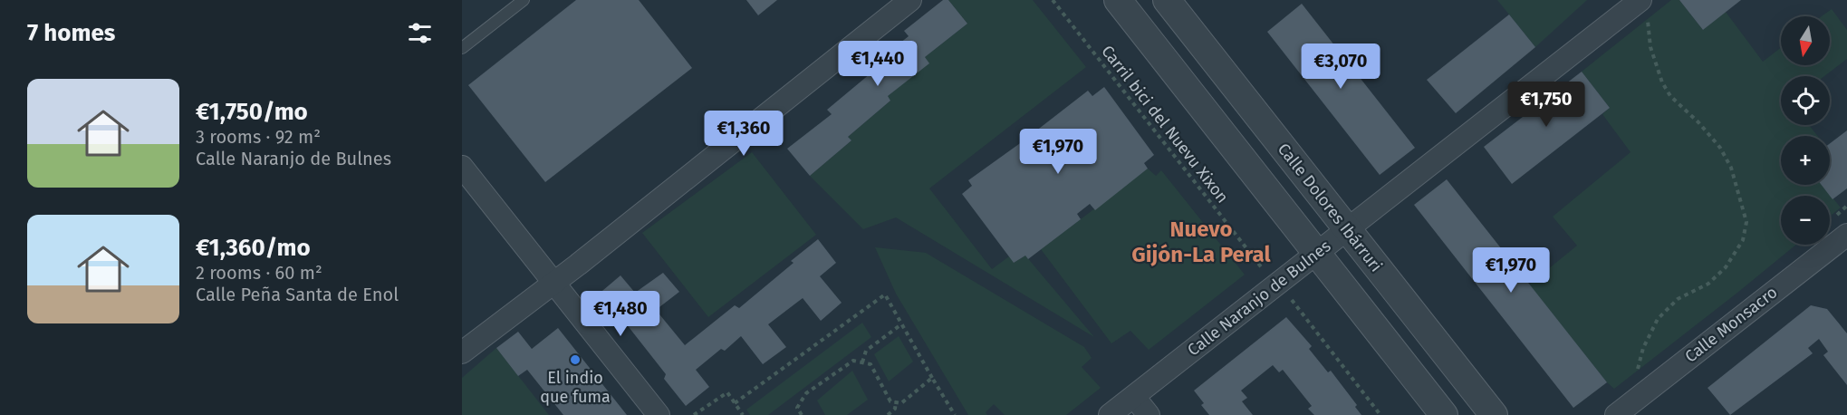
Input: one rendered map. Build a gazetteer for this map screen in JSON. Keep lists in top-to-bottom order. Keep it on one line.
{"streets":{"street":["Calle Dolores Ibárruri","Calle Naranjo de Bulnes","Calle Monsacro"],"path":["Carril bici del Nuevu Xixon"]},"crossings":[["Carril bici del Nuevu Xixon","Calle Naranjo de Bulnes"],["Calle Dolores Ibárruri","Calle Naranjo de Bulnes"]],"districts":["Nuevo Gijón-La Peral"],"places":["El indio que fuma"],"north":"bottom","page":{"heading":"7 homes","map_buttons":["+","−"],"price":["€1,440","€3,070","€1,750","€1,360","€1,970","€1,970","€1,480"],"list":[{"name":"€1,750/mo","note":"3 rooms · 92 m² · Calle Naranjo de Bulnes"},{"name":"€1,360/mo","note":"2 rooms · 60 m² · Calle Peña Santa de Enol"}]}}
